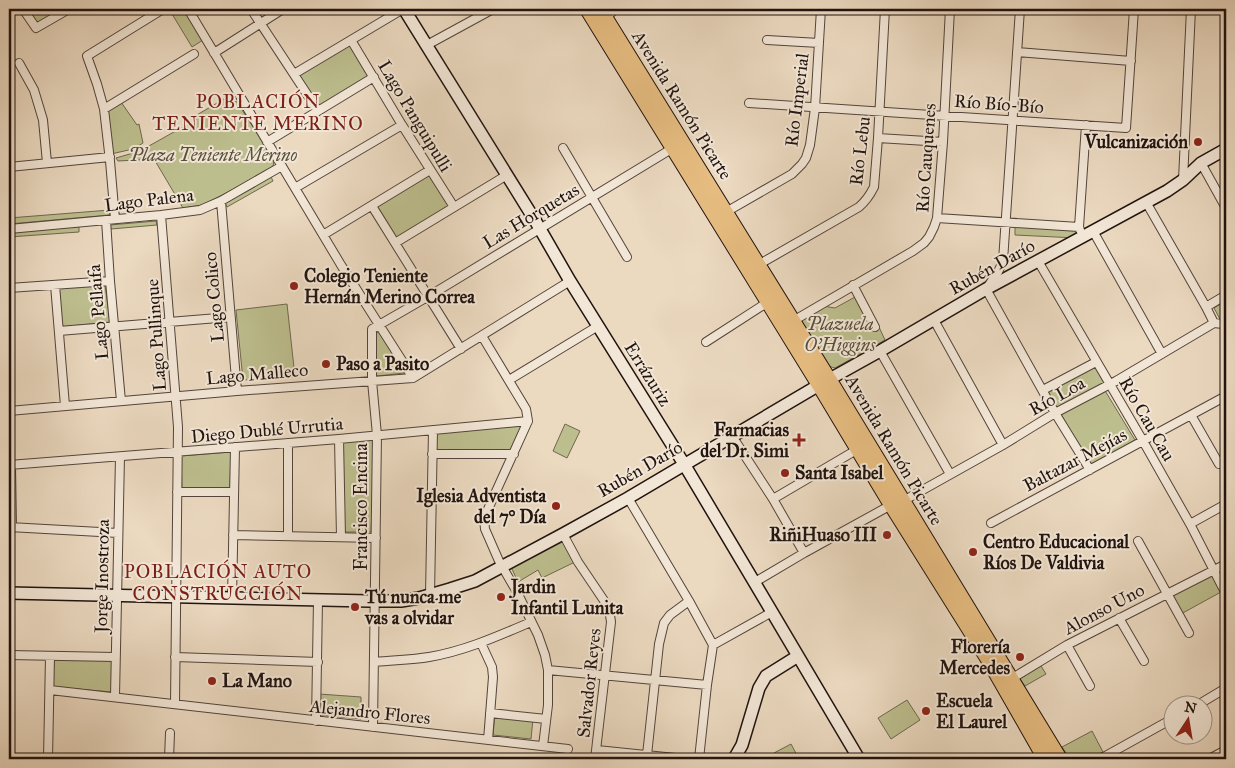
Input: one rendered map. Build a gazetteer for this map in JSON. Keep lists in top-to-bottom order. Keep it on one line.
{"streets":{"highway":["Avenida Ramón Picarte"],"street":["Río Imperial","Río Bío-Bío","Lago Panguipulli","Río Lebu","Río Cauquenes","Lago Palena","Las Horquetas","Rubén Darío","Lago Colico","Lago Pellaifa","Lago Pullinque","Lago Malleco","Errázuriz","Río Loa","Río Cau Cau","Diego Dublé Urrutia","Baltazar Mejías","Francisco Encina","Jorge Inostroza","Alonso Uno","Salvador Reyes","Alejandro Flores"]},"crossings":[["Río Imperial","Río Bío-Bío"],["Río Imperial","Avenida Ramón Picarte"],["Río Bío-Bío","Río Lebu"],["Río Bío-Bío","Río Cauquenes"],["Avenida Ramón Picarte","Río Lebu"],["Avenida Ramón Picarte","Río Cauquenes"],["Avenida Ramón Picarte","Las Horquetas"],["Avenida Ramón Picarte","Rubén Darío"],["Avenida Ramón Picarte","Río Loa"],["Avenida Ramón Picarte","Alonso Uno"],["Lago Palena","Lago Colico"],["Lago Palena","Lago Pellaifa"],["Lago Palena","Lago Pullinque"],["Las Horquetas","Errázuriz"],["Las Horquetas","Francisco Encina"],["Rubén Darío","Lago Pullinque"],["Rubén Darío","Errázuriz"],["Rubén Darío","Río Cau Cau"],["Rubén Darío","Francisco Encina"],["Rubén Darío","Jorge Inostroza"],["Rubén Darío","Salvador Reyes"],["Lago Colico","Lago Malleco"],["Lago Pellaifa","Lago Malleco"],["Lago Pullinque","Lago Malleco"],["Lago Pullinque","Diego Dublé Urrutia"],["Lago Pullinque","Alejandro Flores"],["Lago Malleco","Errázuriz"],["Lago Malleco","Francisco Encina"],["Errázuriz","Río Loa"],["Río Loa","Río Cau Cau"],["Río Cau Cau","Baltazar Mejías"],["Río Cau Cau","Alonso Uno"],["Diego Dublé Urrutia","Francisco Encina"],["Diego Dublé Urrutia","Jorge Inostroza"],["Francisco Encina","Alejandro Flores"],["Jorge Inostroza","Alejandro Flores"]],"districts":["POBLACIÓN TENIENTE MERINO","POBLACIÓN AUTO CONSTRUCCIÓN"],"parks":["Plaza Teniente Merino","Plazuela O’Higgins"],"places":{"other":["Vulcanización","Colegio Teniente Hernán Merino Correa","Paso a Pasito","Santa Isabel","Iglesia Adventista del 7° Día","RiñiHuaso III","Centro Educacional Ríos De Valdivia","Jardin Infantil Lunita","Tú nunca me vas a olvidar","Florería Mercedes","La Mano","Escuela El Laurel"],"health":["Farmacias del Dr. Simi"]},"north":"top"}
